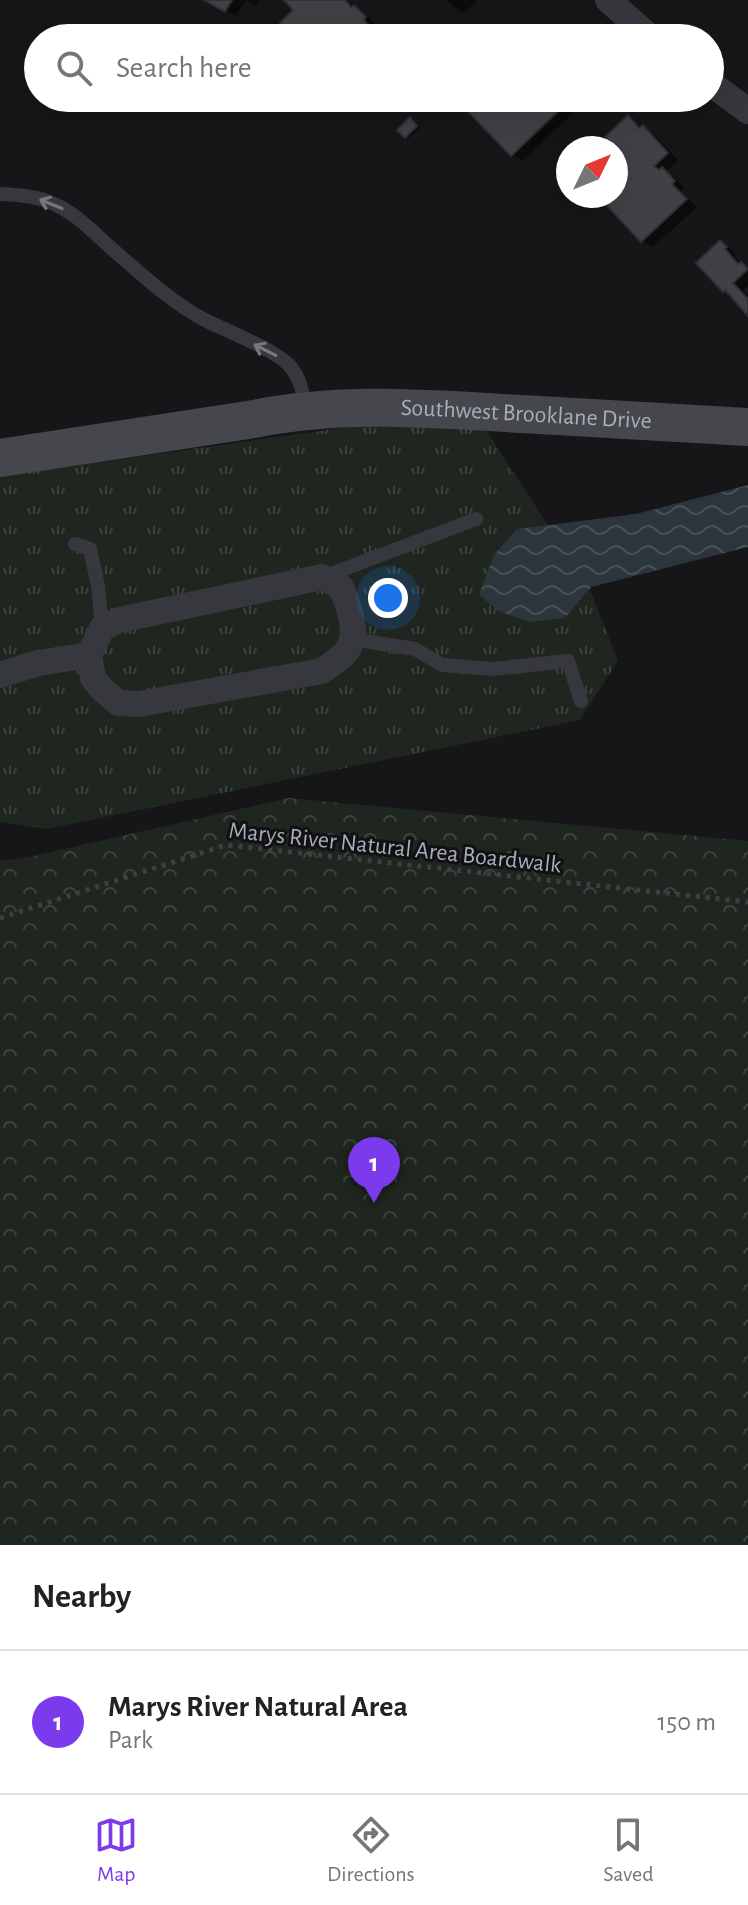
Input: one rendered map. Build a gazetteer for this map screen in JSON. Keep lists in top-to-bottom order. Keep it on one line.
{"streets":{"street":["Southwest Brooklane Drive"],"path":["Marys River Natural Area Boardwalk"]},"north":"top right","page":{"search":"Search here","pins":"1","heading":"Nearby","list":[{"mark":"1","name":"Marys River Natural Area","note":"Park","value":"150 m"}],"nav":["Map","Directions","Saved"]}}
